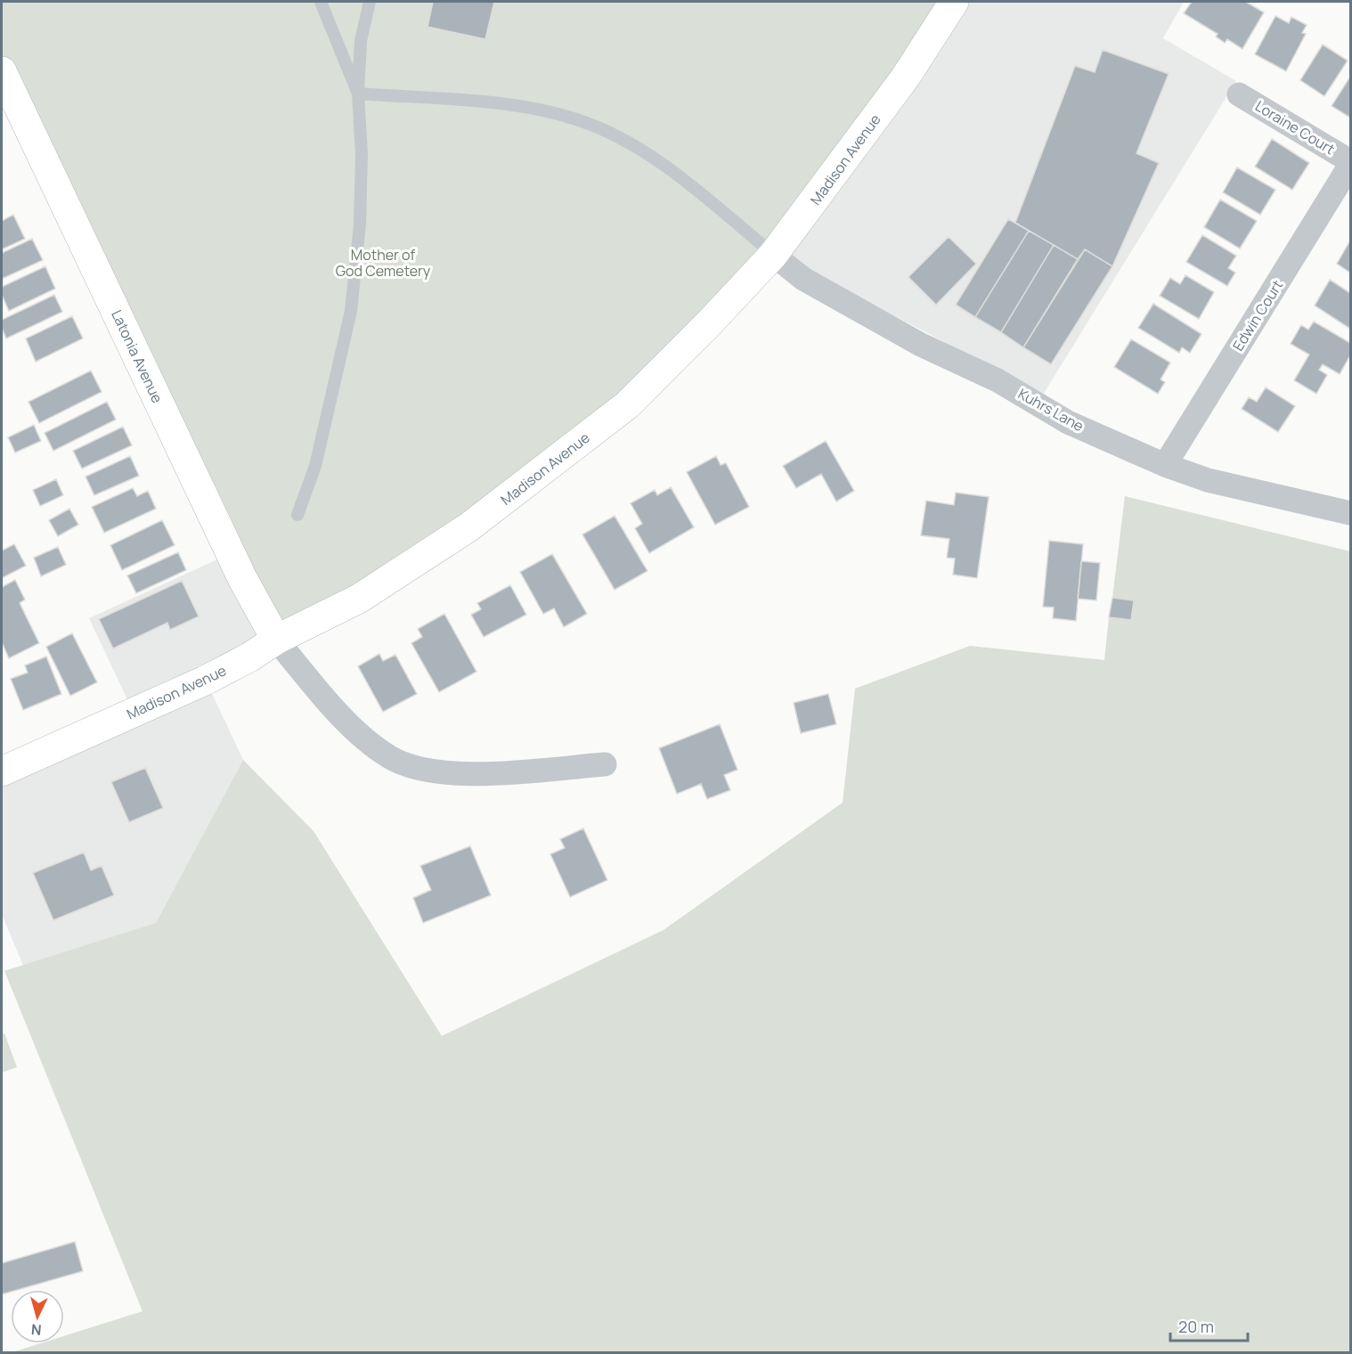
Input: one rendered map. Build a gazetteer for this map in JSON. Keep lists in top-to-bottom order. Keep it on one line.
{"streets":{"main road":["Madison Avenue","Latonia Avenue"],"street":["Loraine Court","Edwin Court","Kuhrs Lane"]},"crossings":[["Loraine Court","Edwin Court"],["Madison Avenue","Latonia Avenue"],["Madison Avenue","Kuhrs Lane"],["Edwin Court","Kuhrs Lane"]],"parks":["Mother of God Cemetery"],"scale_bar":"20 m","north":"bottom"}
